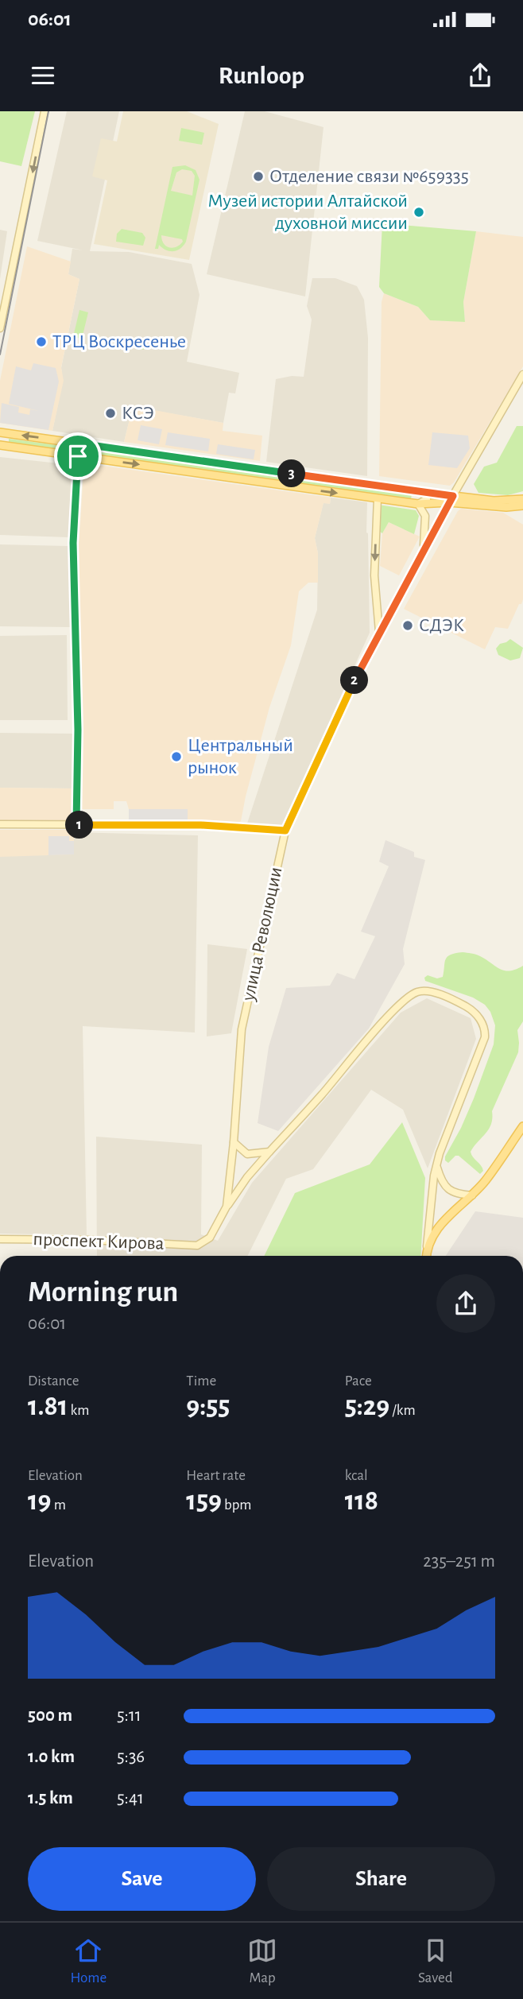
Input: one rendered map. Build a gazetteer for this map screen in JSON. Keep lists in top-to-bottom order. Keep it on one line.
{"streets":{"main road":["улица Революции","проспект Кирова"]},"crossings":[["улица Революции","проспект Кирова"]],"places":["Отделение связи №659335","Музей истории Алтайской духовной миссии","ТРЦ Воскресенье","КСЭ","СДЭК","Центральный рынок"],"page":{"status":"06:01","header":"Runloop","pins":["3","2","1"],"heading":["Morning run","06:01"],"stats":[["Distance","1.81 km"],["Time","9:55"],["Pace","5:29 /km"],["Elevation","19 m"],["Heart rate","159 bpm"],["kcal","118"]],"chart":["Elevation","235–251 m"],"list":[{"name":"500 m","note":"5:11"},{"name":"1.0 km","note":"5:36"},{"name":"1.5 km","note":"5:41"}],"buttons":["Save","Share"],"tabs":["Home","Map","Saved"]}}
